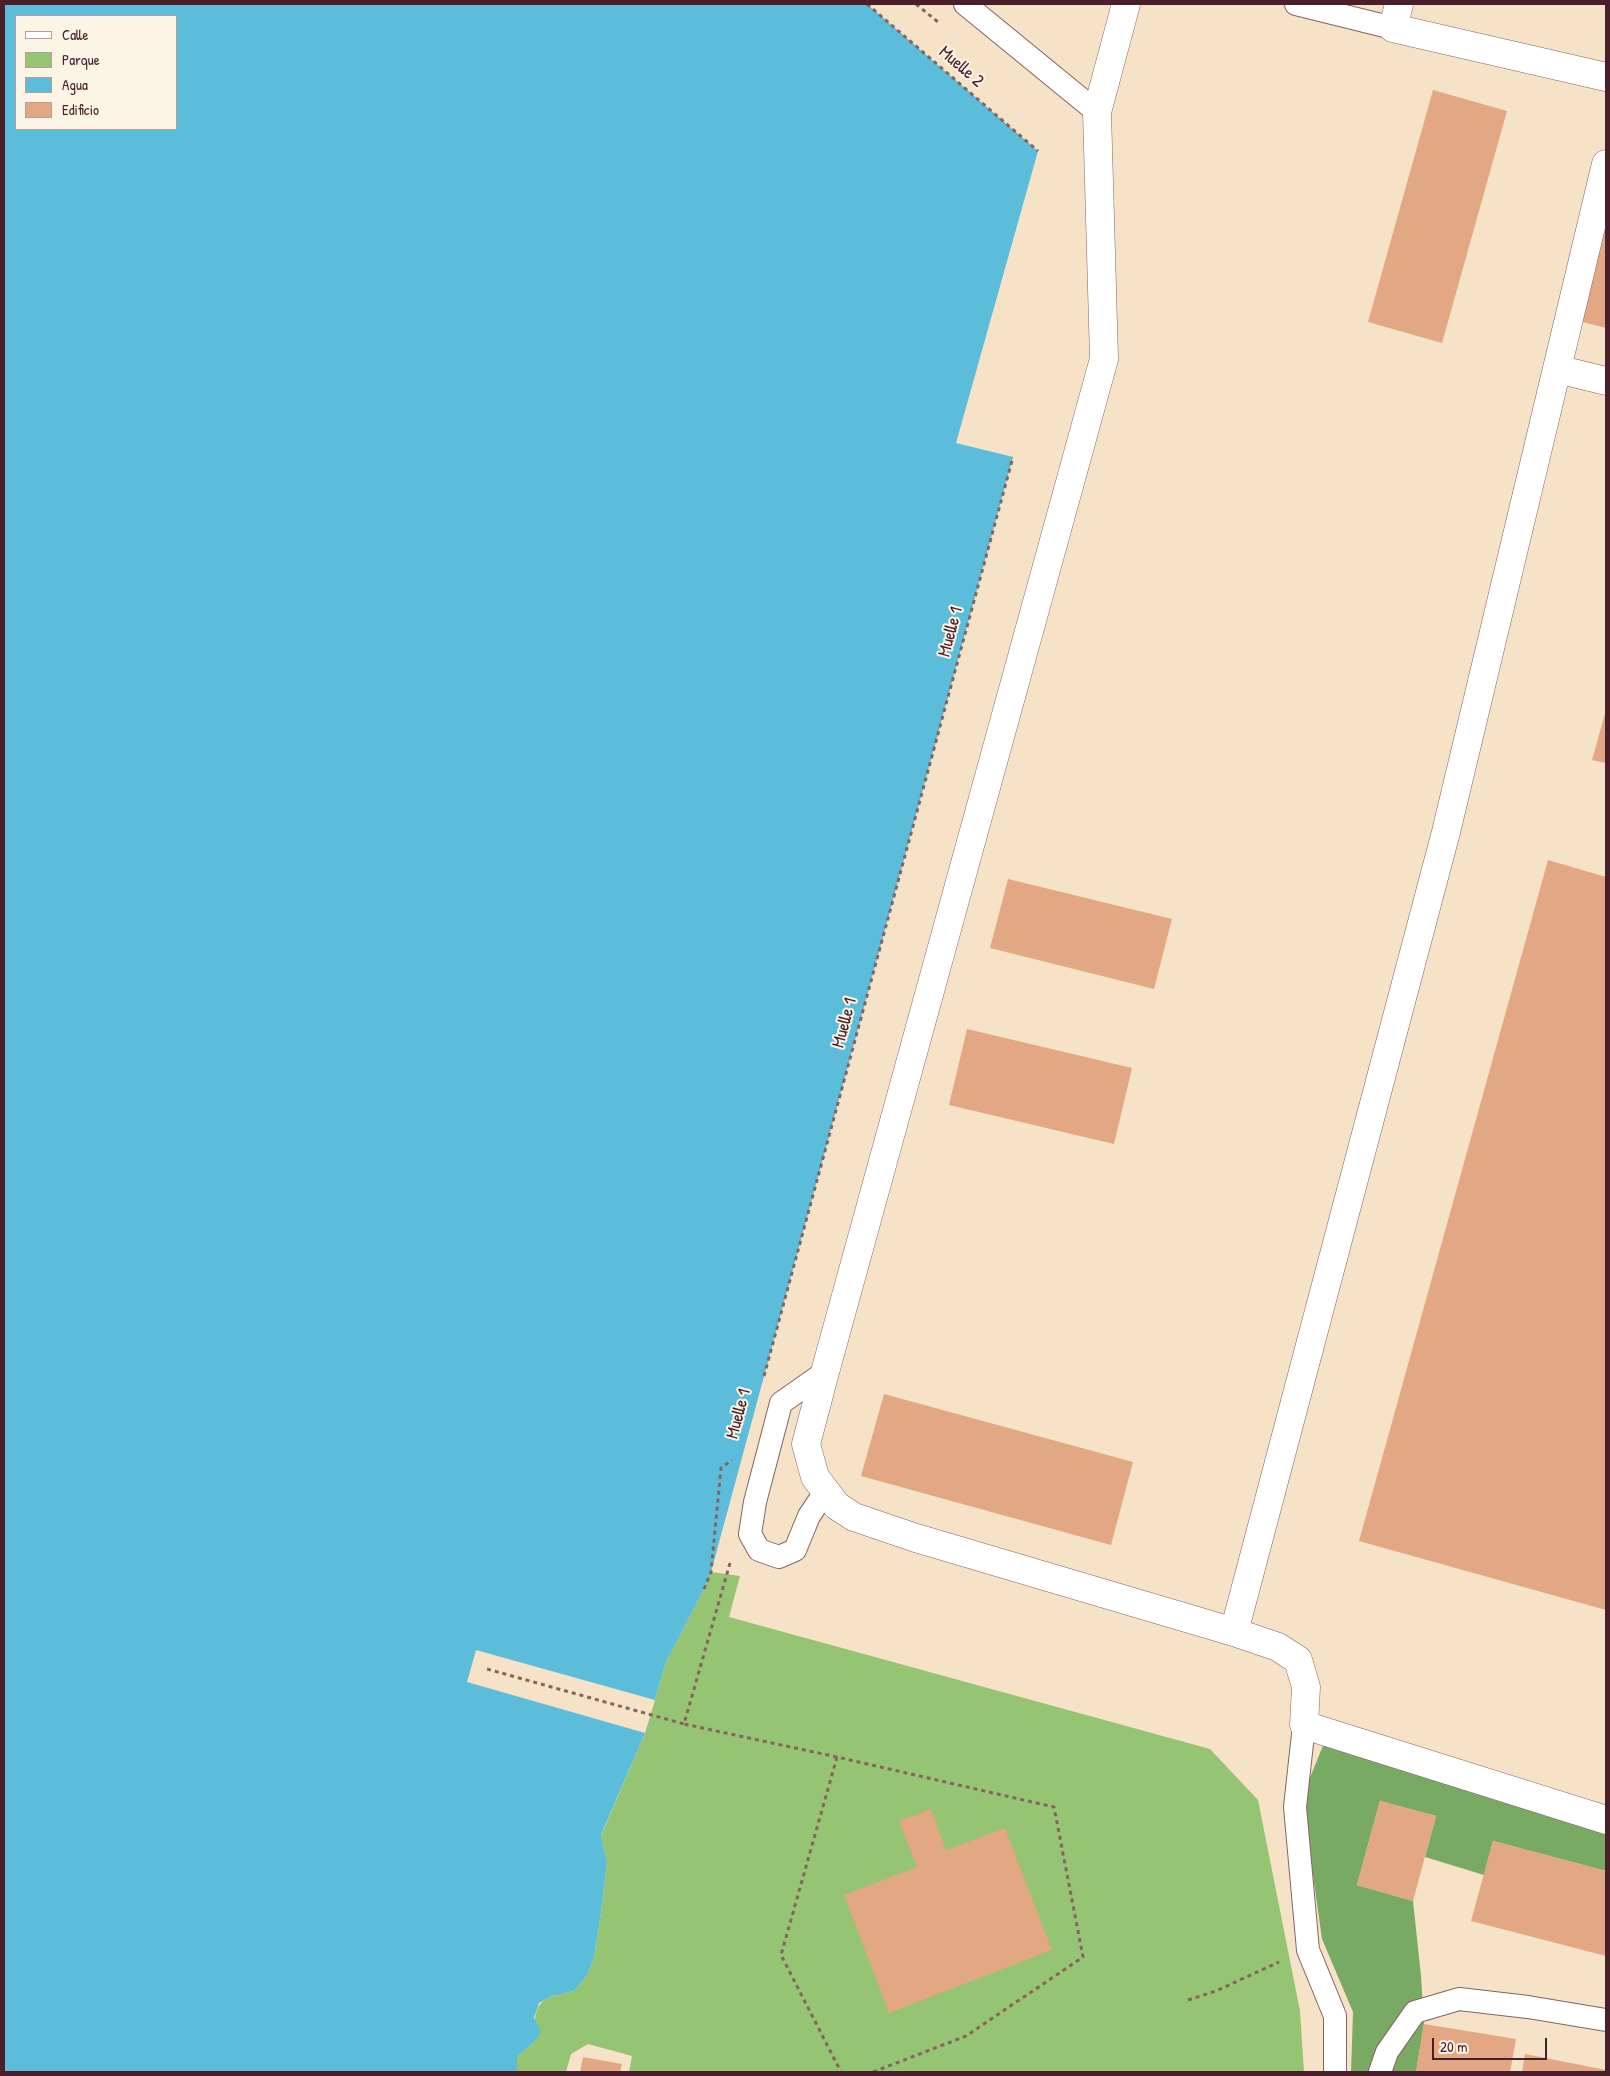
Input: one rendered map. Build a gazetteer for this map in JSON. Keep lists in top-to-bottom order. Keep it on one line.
{"streets":{"path":["Muelle 2","Muelle 1"]},"legend":["Calle","Parque","Agua","Edificio"],"scale_bar":"20 m"}
